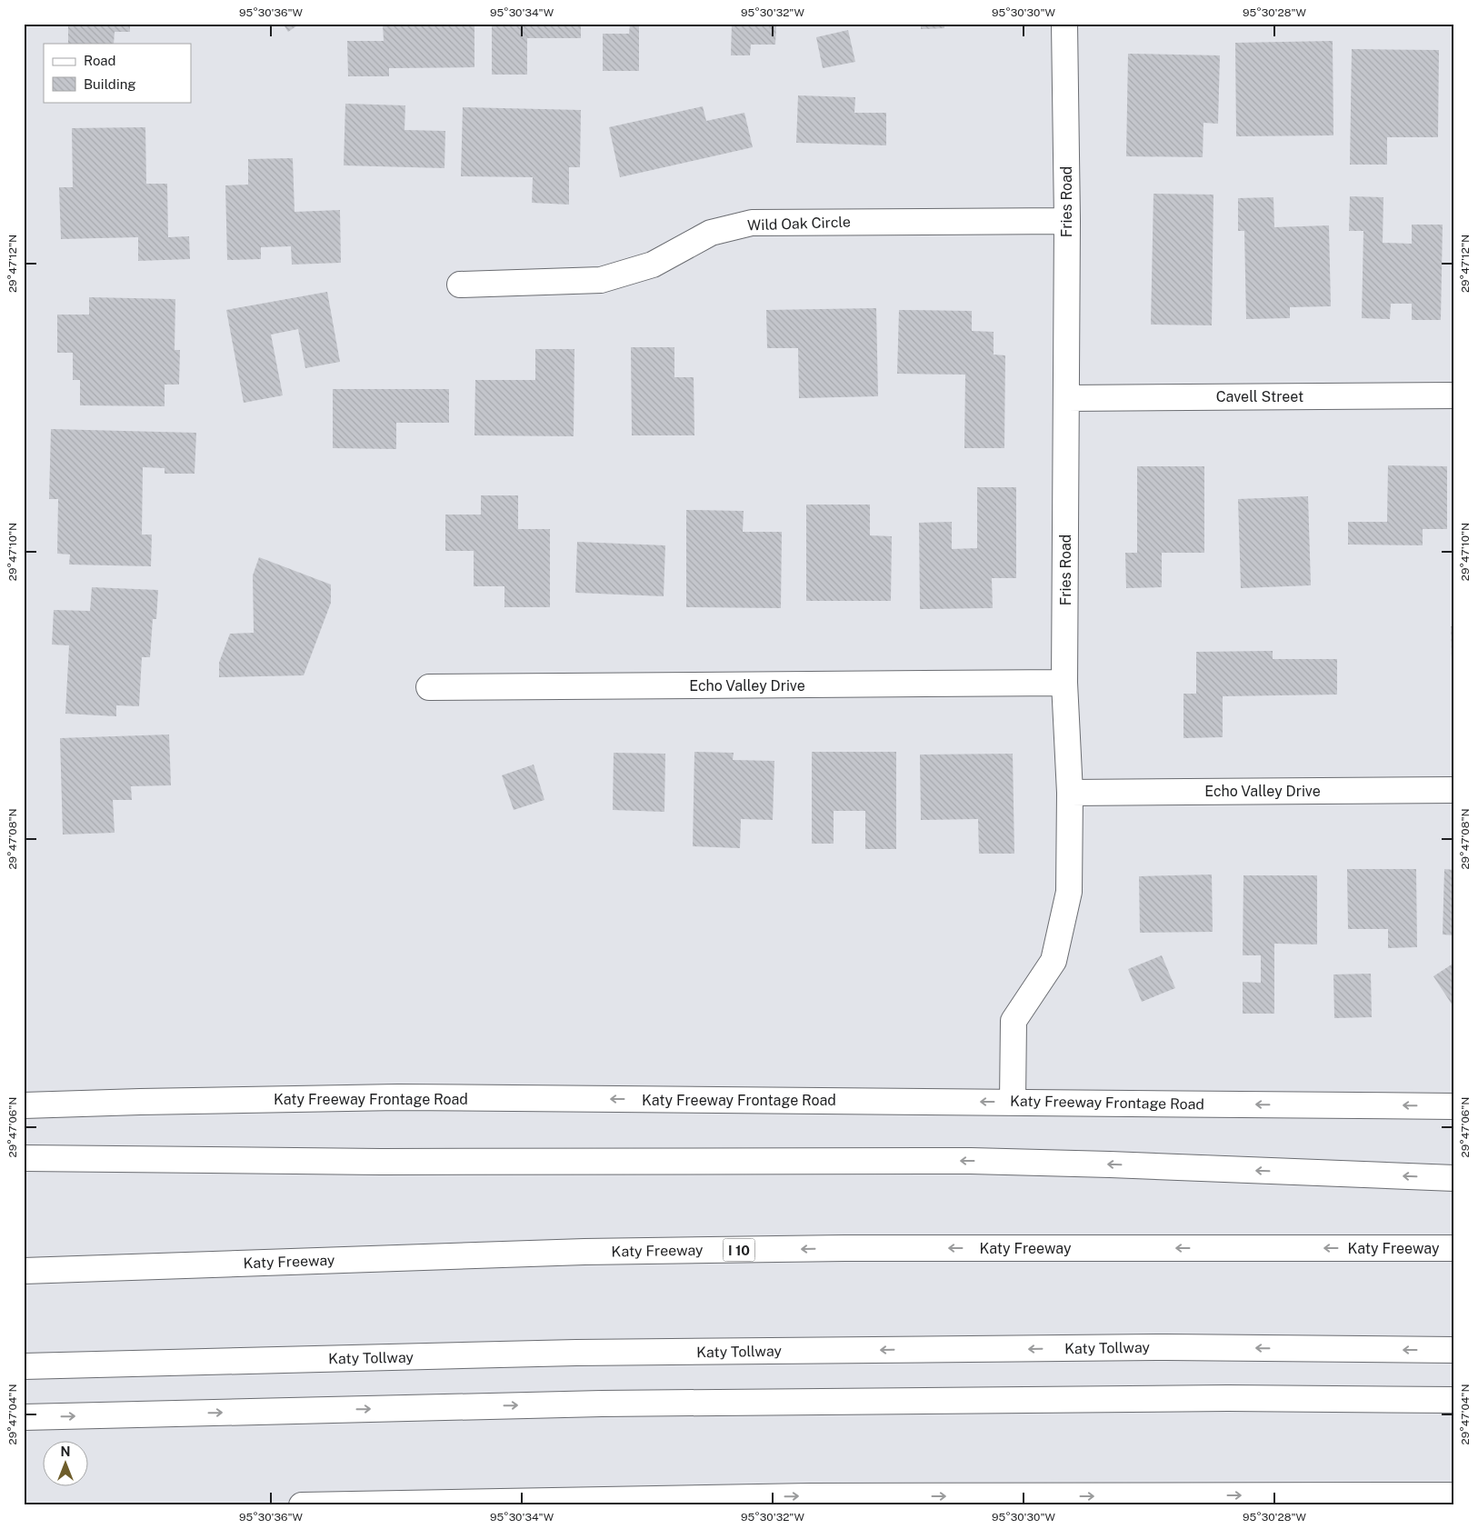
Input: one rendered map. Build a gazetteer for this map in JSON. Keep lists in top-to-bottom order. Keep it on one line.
{"streets":{"main road":["Fries Road","Wild Oak Circle","Cavell Street","Echo Valley Drive","Katy Freeway Frontage Road","Katy Freeway","I 10","Katy Tollway"]},"crossings":[["Fries Road","Wild Oak Circle"],["Fries Road","Cavell Street"],["Fries Road","Echo Valley Drive"],["Fries Road","Katy Freeway Frontage Road"]],"legend":["Road","Building"],"north":"top","coordinates":["95°30'36\"W","95°30'34\"W","95°30'32\"W","95°30'30\"W","95°30'28\"W","29°47'12\"N","29°47'10\"N","29°47'08\"N","29°47'06\"N","29°47'04\"N"]}
